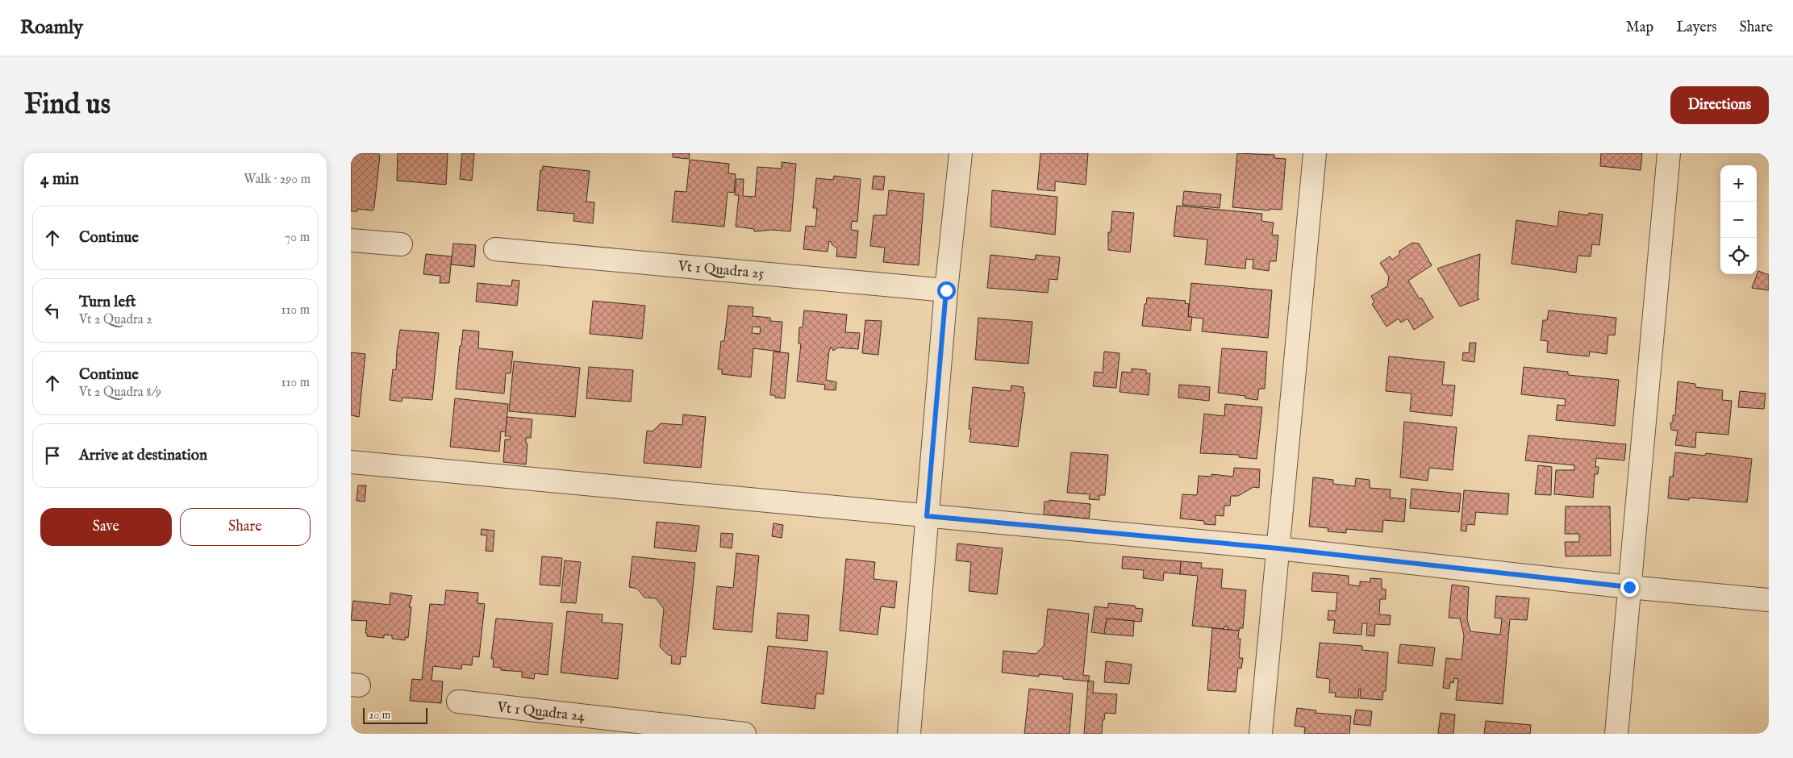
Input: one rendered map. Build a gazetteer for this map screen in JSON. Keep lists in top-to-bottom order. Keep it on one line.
{"streets":{"street":["Vt 1 Quadra 25","Vt 1 Quadra 24"]},"scale_bar":"20 m","page":{"header":"Roamly","nav":["Map","Layers","Share"],"buttons":["Directions",["Save","Share"]],"title":"Find us","heading":["4 min","Walk · 290 m"],"map_buttons":["+","−"],"list":[["Continue","70 m"],["Turn left","Vt 2 Quadra 2","110 m"],["Continue","Vt 2 Quadra 8/9","110 m"],"Arrive at destination"],"scale":"20 m"}}
